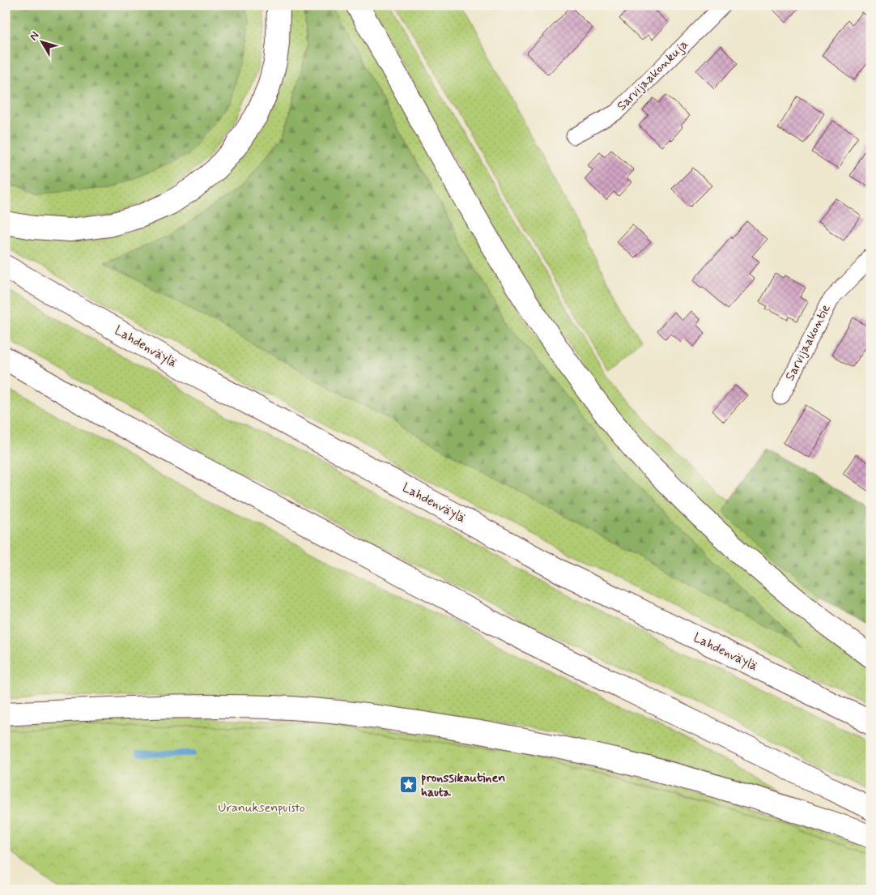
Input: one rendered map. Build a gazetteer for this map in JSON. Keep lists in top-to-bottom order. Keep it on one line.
{"streets":{"highway":["Lahdenväylä"],"street":["Sarvijaakonkuja","Sarvijaakontie"]},"parks":["Uranuksenpuisto"],"places":{"place":["pronssikautinen hauta"]},"north":"top left"}
